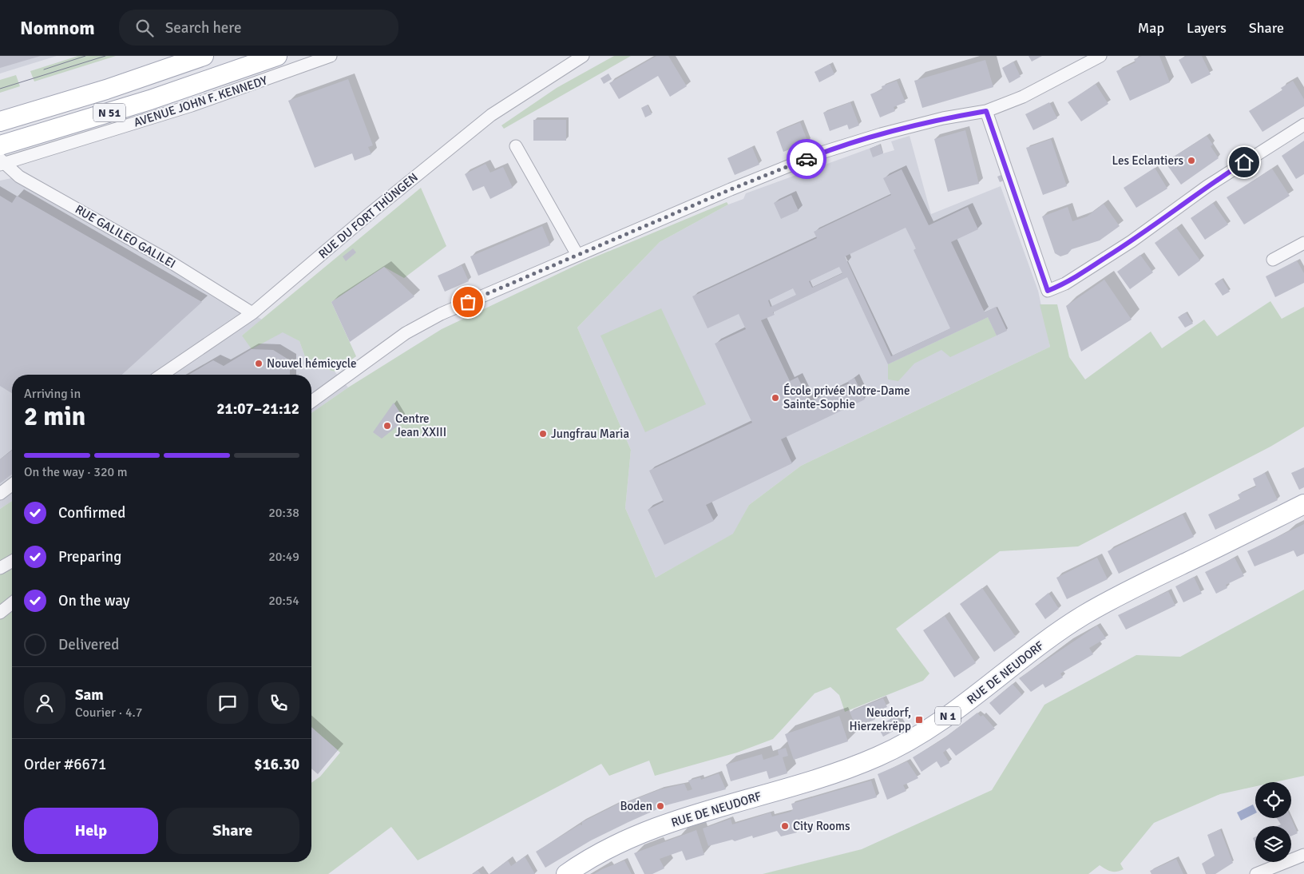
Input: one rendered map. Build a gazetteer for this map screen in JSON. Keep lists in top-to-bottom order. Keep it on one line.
{"streets":{"main road":["AVENUE JOHN F. KENNEDY","N 51","RUE DE NEUDORF","N 1"],"street":["RUE DU FORT THÜNGEN","RUE GALILEO GALILEI"]},"crossings":[["AVENUE JOHN F. KENNEDY","RUE GALILEO GALILEI"],["RUE DU FORT THÜNGEN","RUE GALILEO GALILEI"]],"places":{"other":["Les Eclantiers","Nouvel hémicycle","École privée Notre-Dame Sainte-Sophie","Centre Jean XXIII","Jungfrau Maria","Boden","City Rooms"],"transit":["Neudorf, Hierzekrëpp"]},"page":{"header":"Nomnom","search":"Search here","nav":["Map","Layers","Share"],"heading":["2 min","Arriving in","21:07–21:12"],"panel":["Sam","Courier · 4.7","Order #6671","$16.30"],"bar":"On the way · 320 m","list":[["Confirmed","20:38"],["Preparing","20:49"],["On the way","20:54"],"Delivered"],"buttons":["Help","Share"]}}
